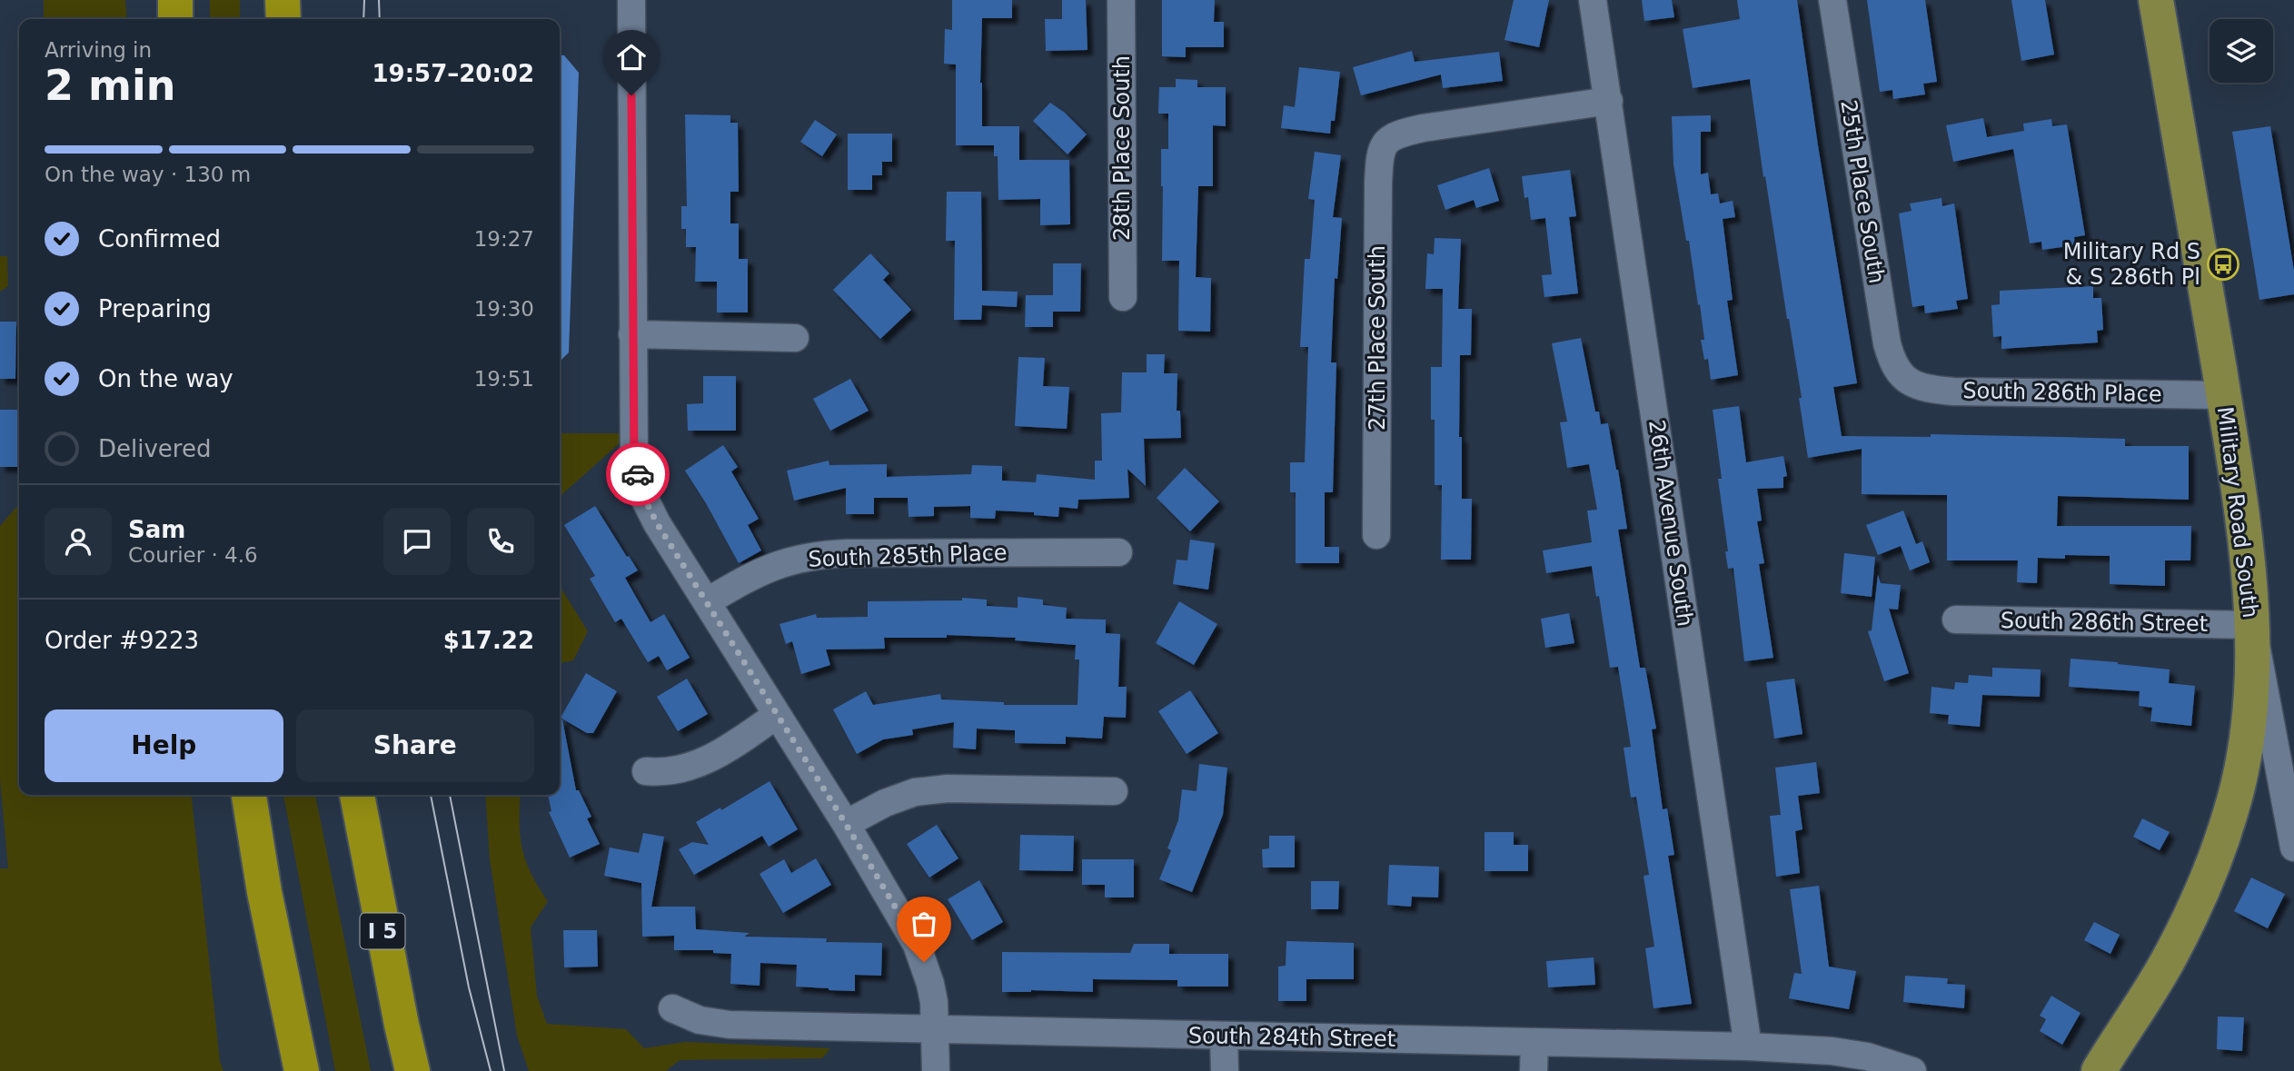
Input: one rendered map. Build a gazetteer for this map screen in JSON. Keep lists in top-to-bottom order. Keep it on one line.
{"streets":{"highway":["I 5"],"main road":["Military Road South"],"street":["28th Place South","25th Place South","27th Place South","South 286th Place","26th Avenue South","South 285th Place","South 286th Street","South 284th Street"]},"crossings":[["25th Place South","South 286th Place"],["27th Place South","26th Avenue South"],["South 286th Place","Military Road South"],["Military Road South","South 286th Street"],["26th Avenue South","South 284th Street"]],"places":{"bus stop":["Military Rd S & S 286th Pl"]},"page":{"heading":["2 min","Arriving in","19:57–20:02"],"panel":["Sam","Courier · 4.6","Order #9223","$17.22"],"bar":"On the way · 130 m","list":[["Confirmed","19:27"],["Preparing","19:30"],["On the way","19:51"],"Delivered"],"buttons":["Help","Share"]}}
